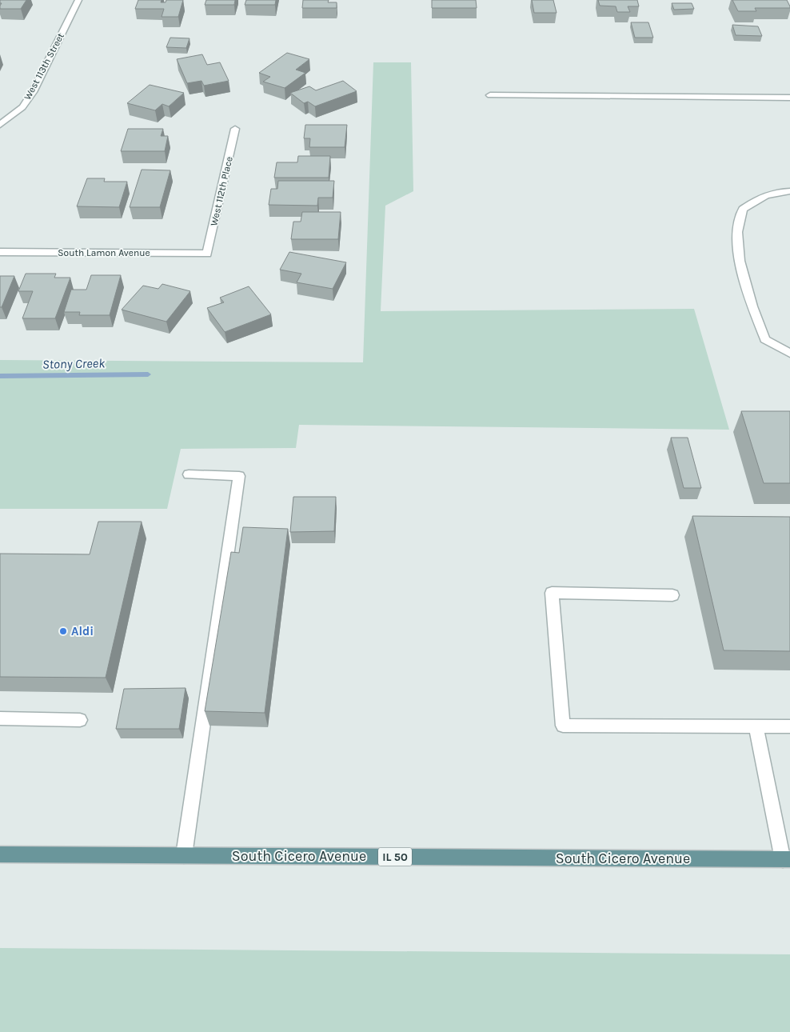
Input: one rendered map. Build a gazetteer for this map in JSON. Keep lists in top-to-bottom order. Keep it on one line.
{"streets":{"main road":["South Cicero Avenue","IL 50"],"street":["West 113th Street","West 112th Place","South Lamon Avenue"]},"crossings":[["West 112th Place","South Lamon Avenue"]],"water":["Stony Creek"],"places":["Aldi"]}
